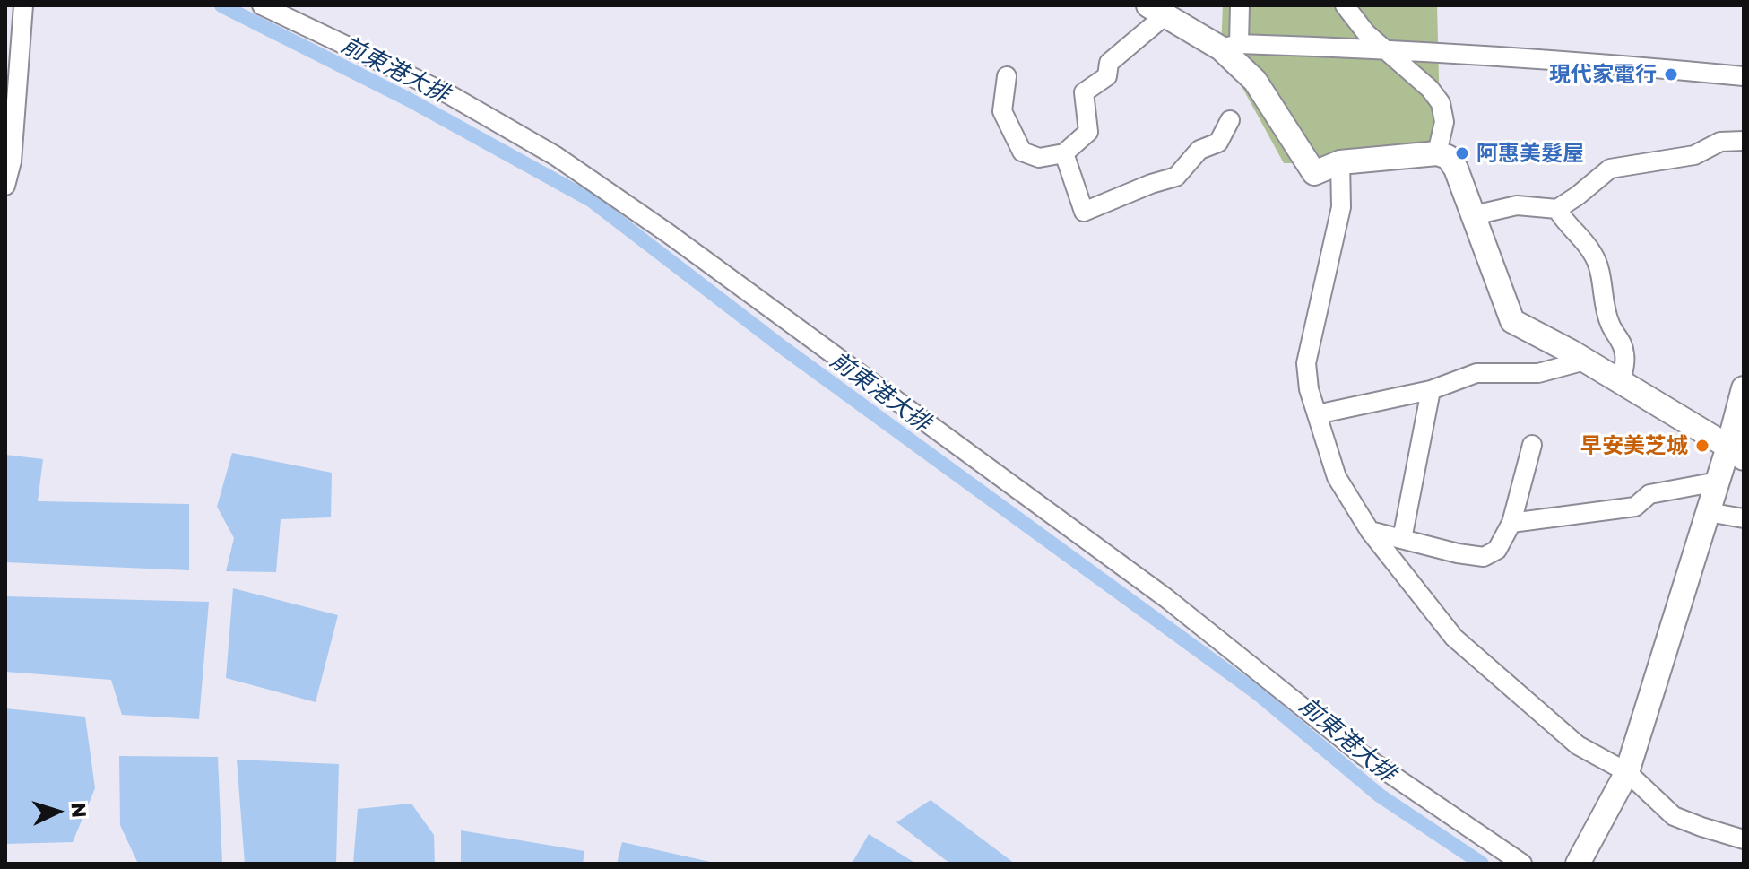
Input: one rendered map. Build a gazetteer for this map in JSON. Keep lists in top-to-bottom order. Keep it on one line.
{"water":["前東港大排"],"places":["現代家電行","阿惠美髮屋","早安美芝城"],"north":"right"}
